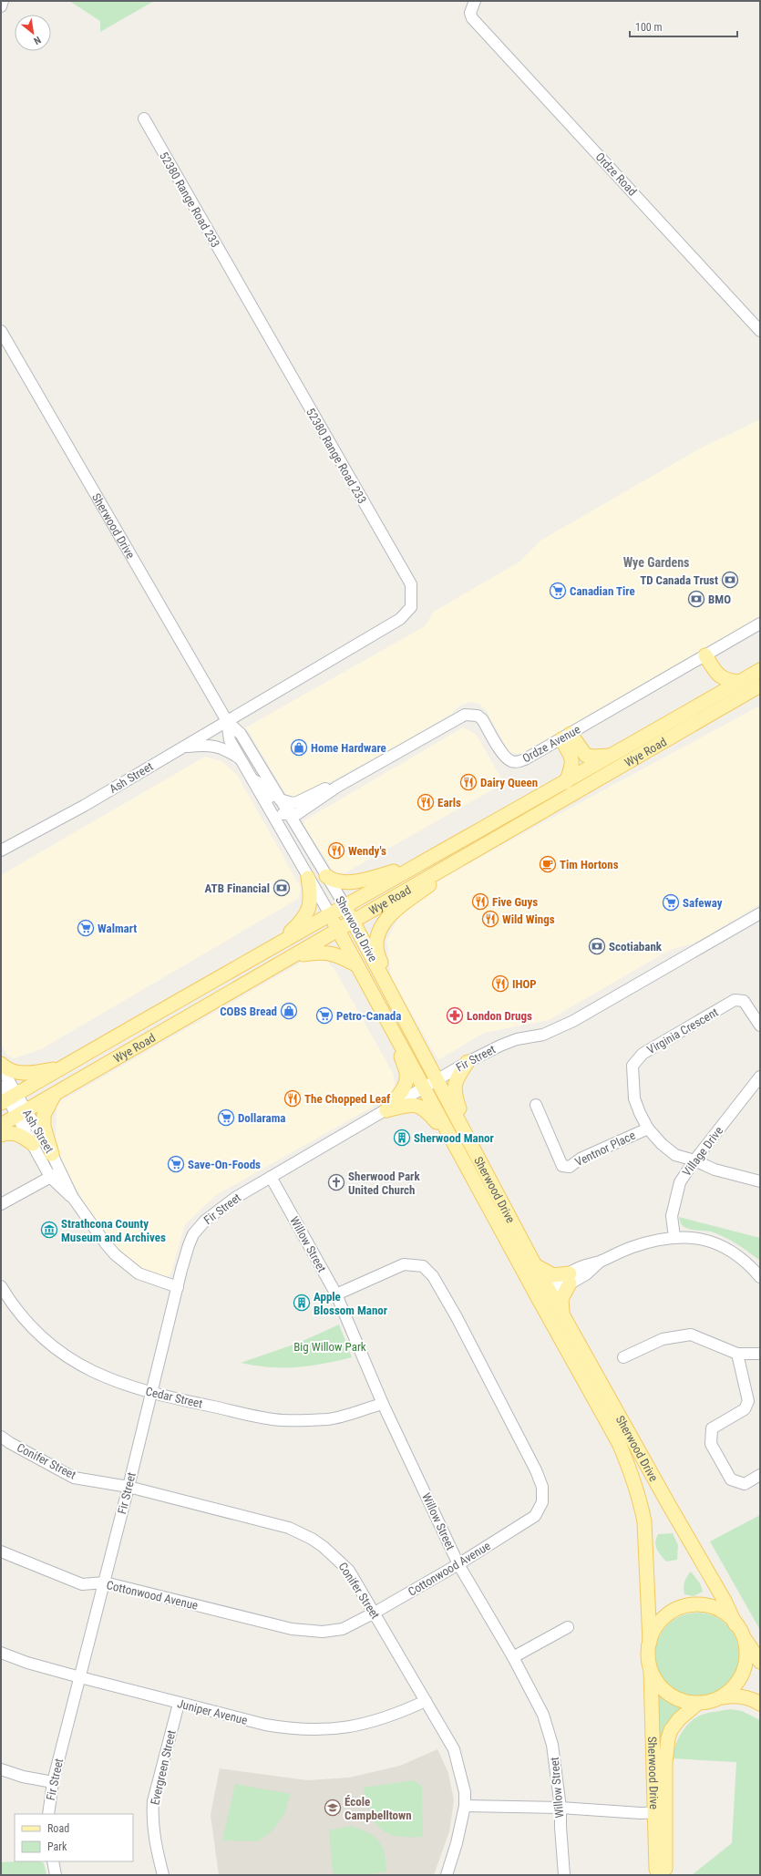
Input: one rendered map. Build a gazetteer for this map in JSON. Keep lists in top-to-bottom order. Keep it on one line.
{"streets":{"main road":["Sherwood Drive","Wye Road"],"street":["Ordze Road","52380 Range Road 233","Ordze Avenue","Ash Street","Virginia Crescent","Fir Street","Ventnor Place","Village Drive","Willow Street","Cedar Street","Conifer Street","Cottonwood Avenue","Juniper Avenue","Evergreen Street"]},"crossings":[["52380 Range Road 233","Sherwood Drive"],["52380 Range Road 233","Ash Street"],["Sherwood Drive","Wye Road"],["Sherwood Drive","Ash Street"],["Sherwood Drive","Fir Street"],["Wye Road","Ash Street"],["Ash Street","Fir Street"],["Virginia Crescent","Ventnor Place"],["Virginia Crescent","Village Drive"],["Fir Street","Willow Street"],["Fir Street","Cedar Street"],["Fir Street","Conifer Street"],["Fir Street","Cottonwood Avenue"],["Fir Street","Juniper Avenue"],["Willow Street","Cedar Street"],["Willow Street","Cottonwood Avenue"],["Conifer Street","Cottonwood Avenue"],["Conifer Street","Juniper Avenue"],["Juniper Avenue","Evergreen Street"]],"districts":["Wye Gardens"],"parks":["Big Willow Park"],"places":{"bank":["TD Canada Trust","BMO","ATB Financial","Scotiabank"],"supermarket":["Canadian Tire","Safeway","Walmart","Petro-Canada","Dollarama","Save-On-Foods"],"shop":["Home Hardware","COBS Bread"],"restaurant":["Dairy Queen","Earls","Wendy's","Five Guys","Wild Wings","IHOP","The Chopped Leaf"],"cafe":["Tim Hortons"],"pharmacy":["London Drugs"],"building":["Sherwood Manor","Apple Blossom Manor"],"church":["Sherwood Park United Church"],"museum":["Strathcona County Museum and Archives"],"school or university":["École Campbelltown"]},"legend":["Road","Park"],"scale_bar":"100 m","north":"bottom right"}
